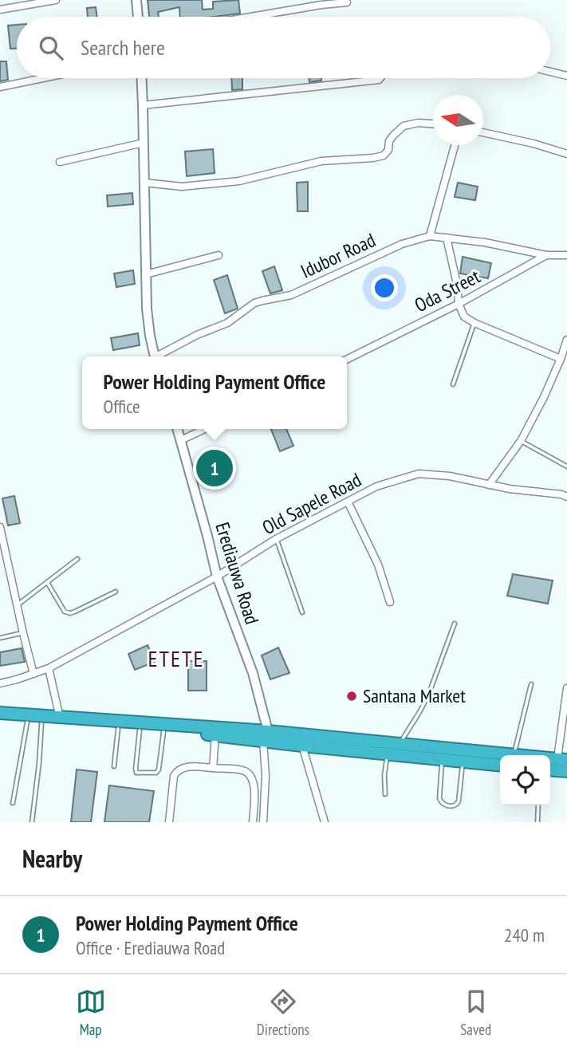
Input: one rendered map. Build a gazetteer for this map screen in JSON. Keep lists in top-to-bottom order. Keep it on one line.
{"streets":{"street":["Idubor Road","Oda Street","Old Sapele Road","Erediauwa Road"]},"crossings":[["Idubor Road","Oda Street"],["Old Sapele Road","Erediauwa Road"]],"districts":["ETETE"],"places":["Santana Market"],"north":"left","page":{"search":"Search here","popup":["Power Holding Payment Office","Office"],"pins":"1","heading":"Nearby","list":[{"mark":"1","name":"Power Holding Payment Office","note":"Office · Erediauwa Road","value":"240 m"}],"nav":["Map","Directions","Saved"]}}
